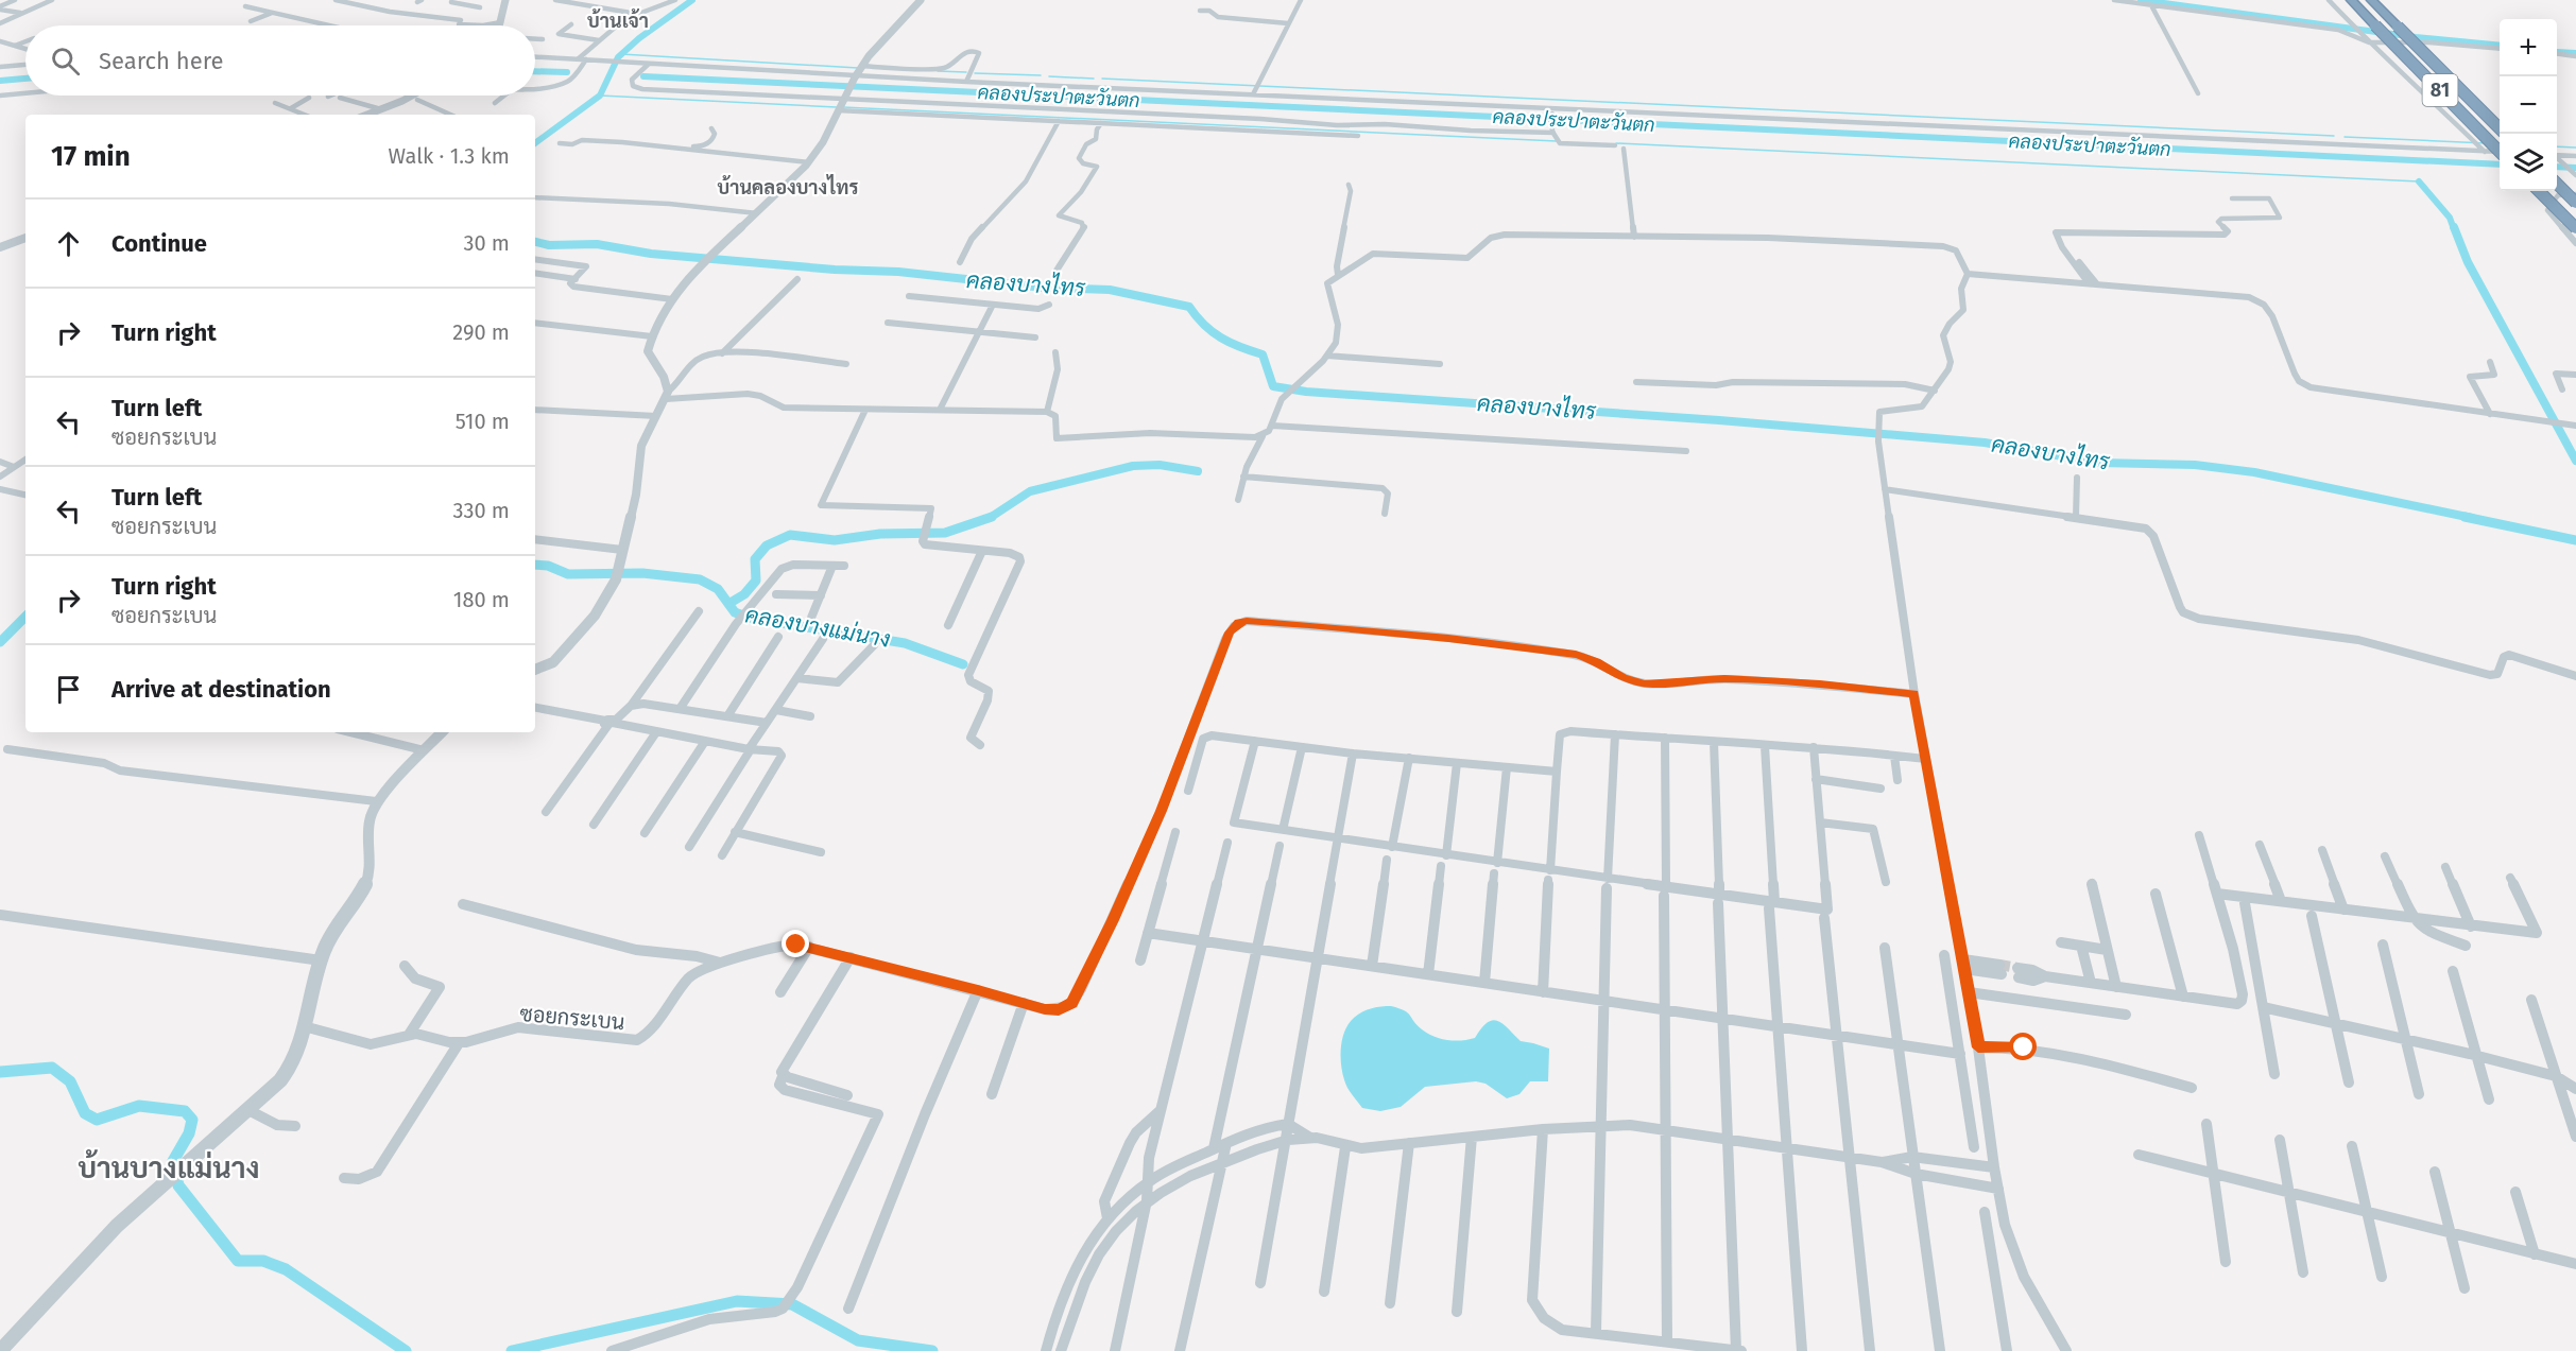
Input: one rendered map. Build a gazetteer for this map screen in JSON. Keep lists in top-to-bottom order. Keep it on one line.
{"streets":{"highway":["81"],"street":["ซอยกระเบน"]},"districts":["บ้านเจ้า","บ้านคลองบางไทร","บ้านบางแม่นาง"],"water":["คลองประปาตะวันตก","คลองบางไทร","คลองบางแม่นาง"],"page":{"map_buttons":["+","−"],"search":"Search here","heading":["17 min","Walk · 1.3 km"],"list":[["Continue","30 m"],["Turn right","290 m"],["Turn left","ซอยกระเบน","510 m"],["Turn left","ซอยกระเบน","330 m"],["Turn right","ซอยกระเบน","180 m"],"Arrive at destination"]}}
